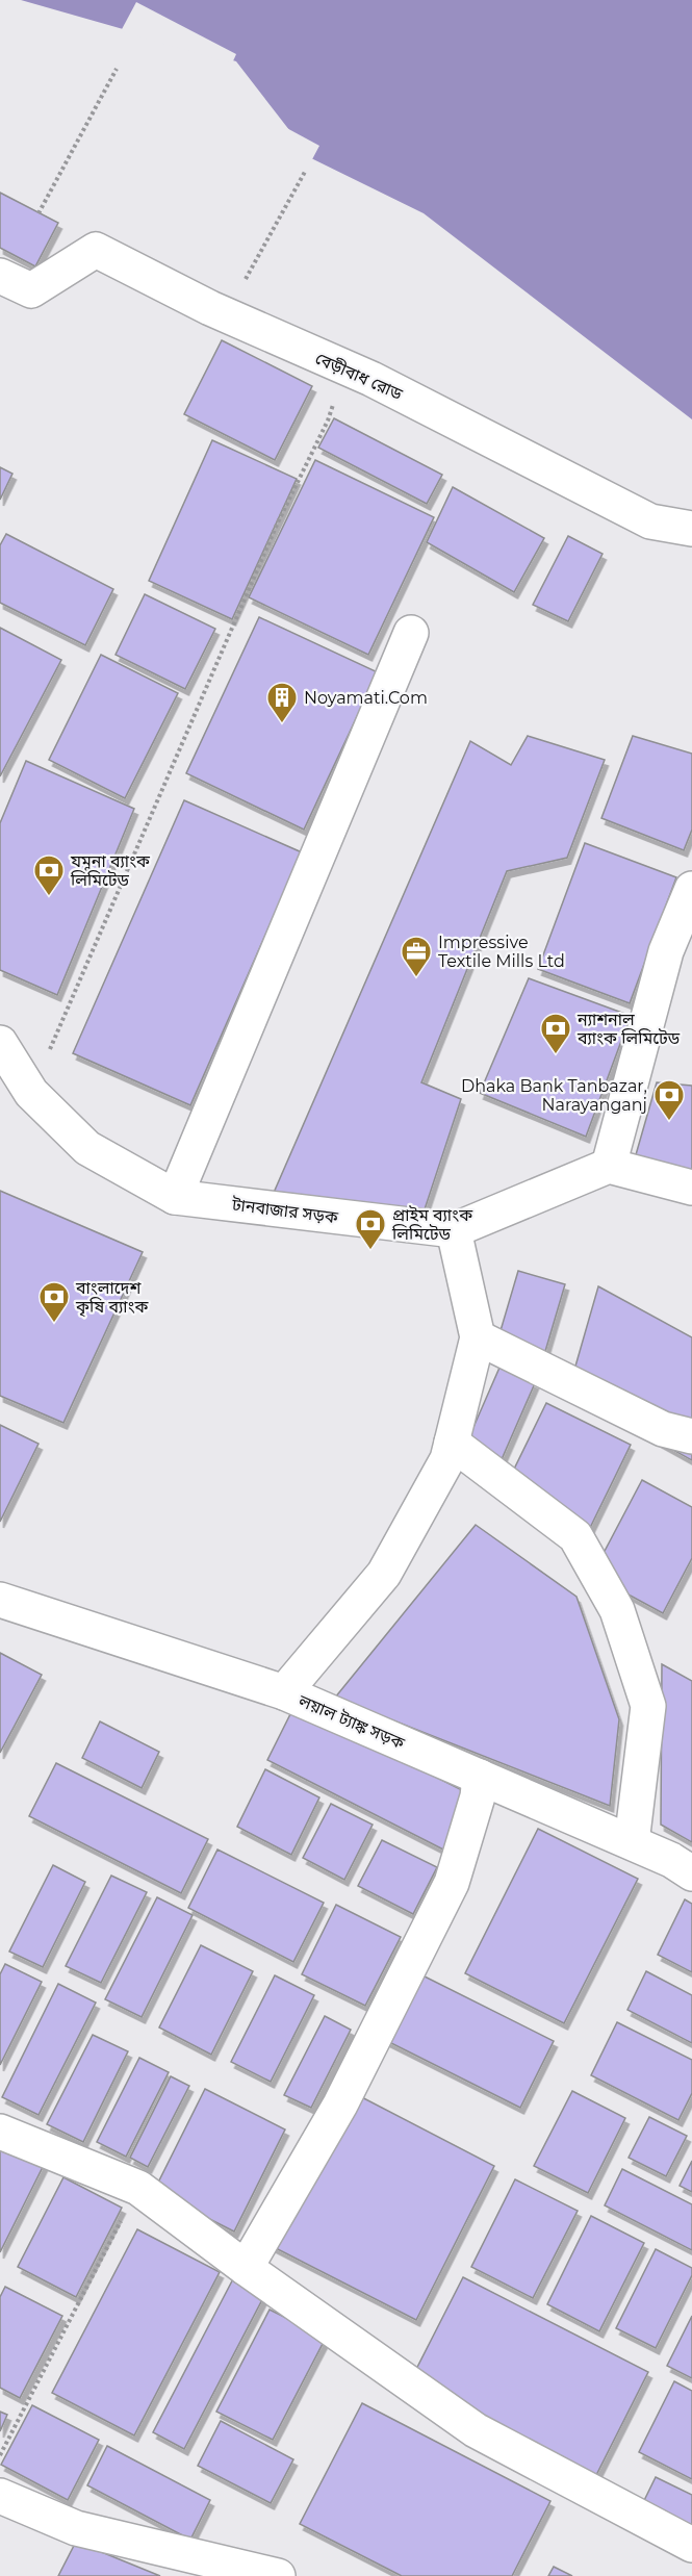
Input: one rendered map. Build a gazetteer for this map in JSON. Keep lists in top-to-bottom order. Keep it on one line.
{"streets":{"street":["বেড়ীবাধ রোড","টানবাজার সড়ক","লয়াল ট্যাঙ্ক সড়ক"]},"places":{"building":["Noyamati.Com"],"bank":["যমুনা ব্যাংক লিমিটেড","ন্যাশনাল ব্যাংক লিমিটেড","Dhaka Bank Tanbazar, Narayanganj","প্রাইম ব্যাংক লিমিটেড","বাংলাদেশ কৃষি ব্যাংক"],"office":["Impressive Textile Mills Ltd"]}}
